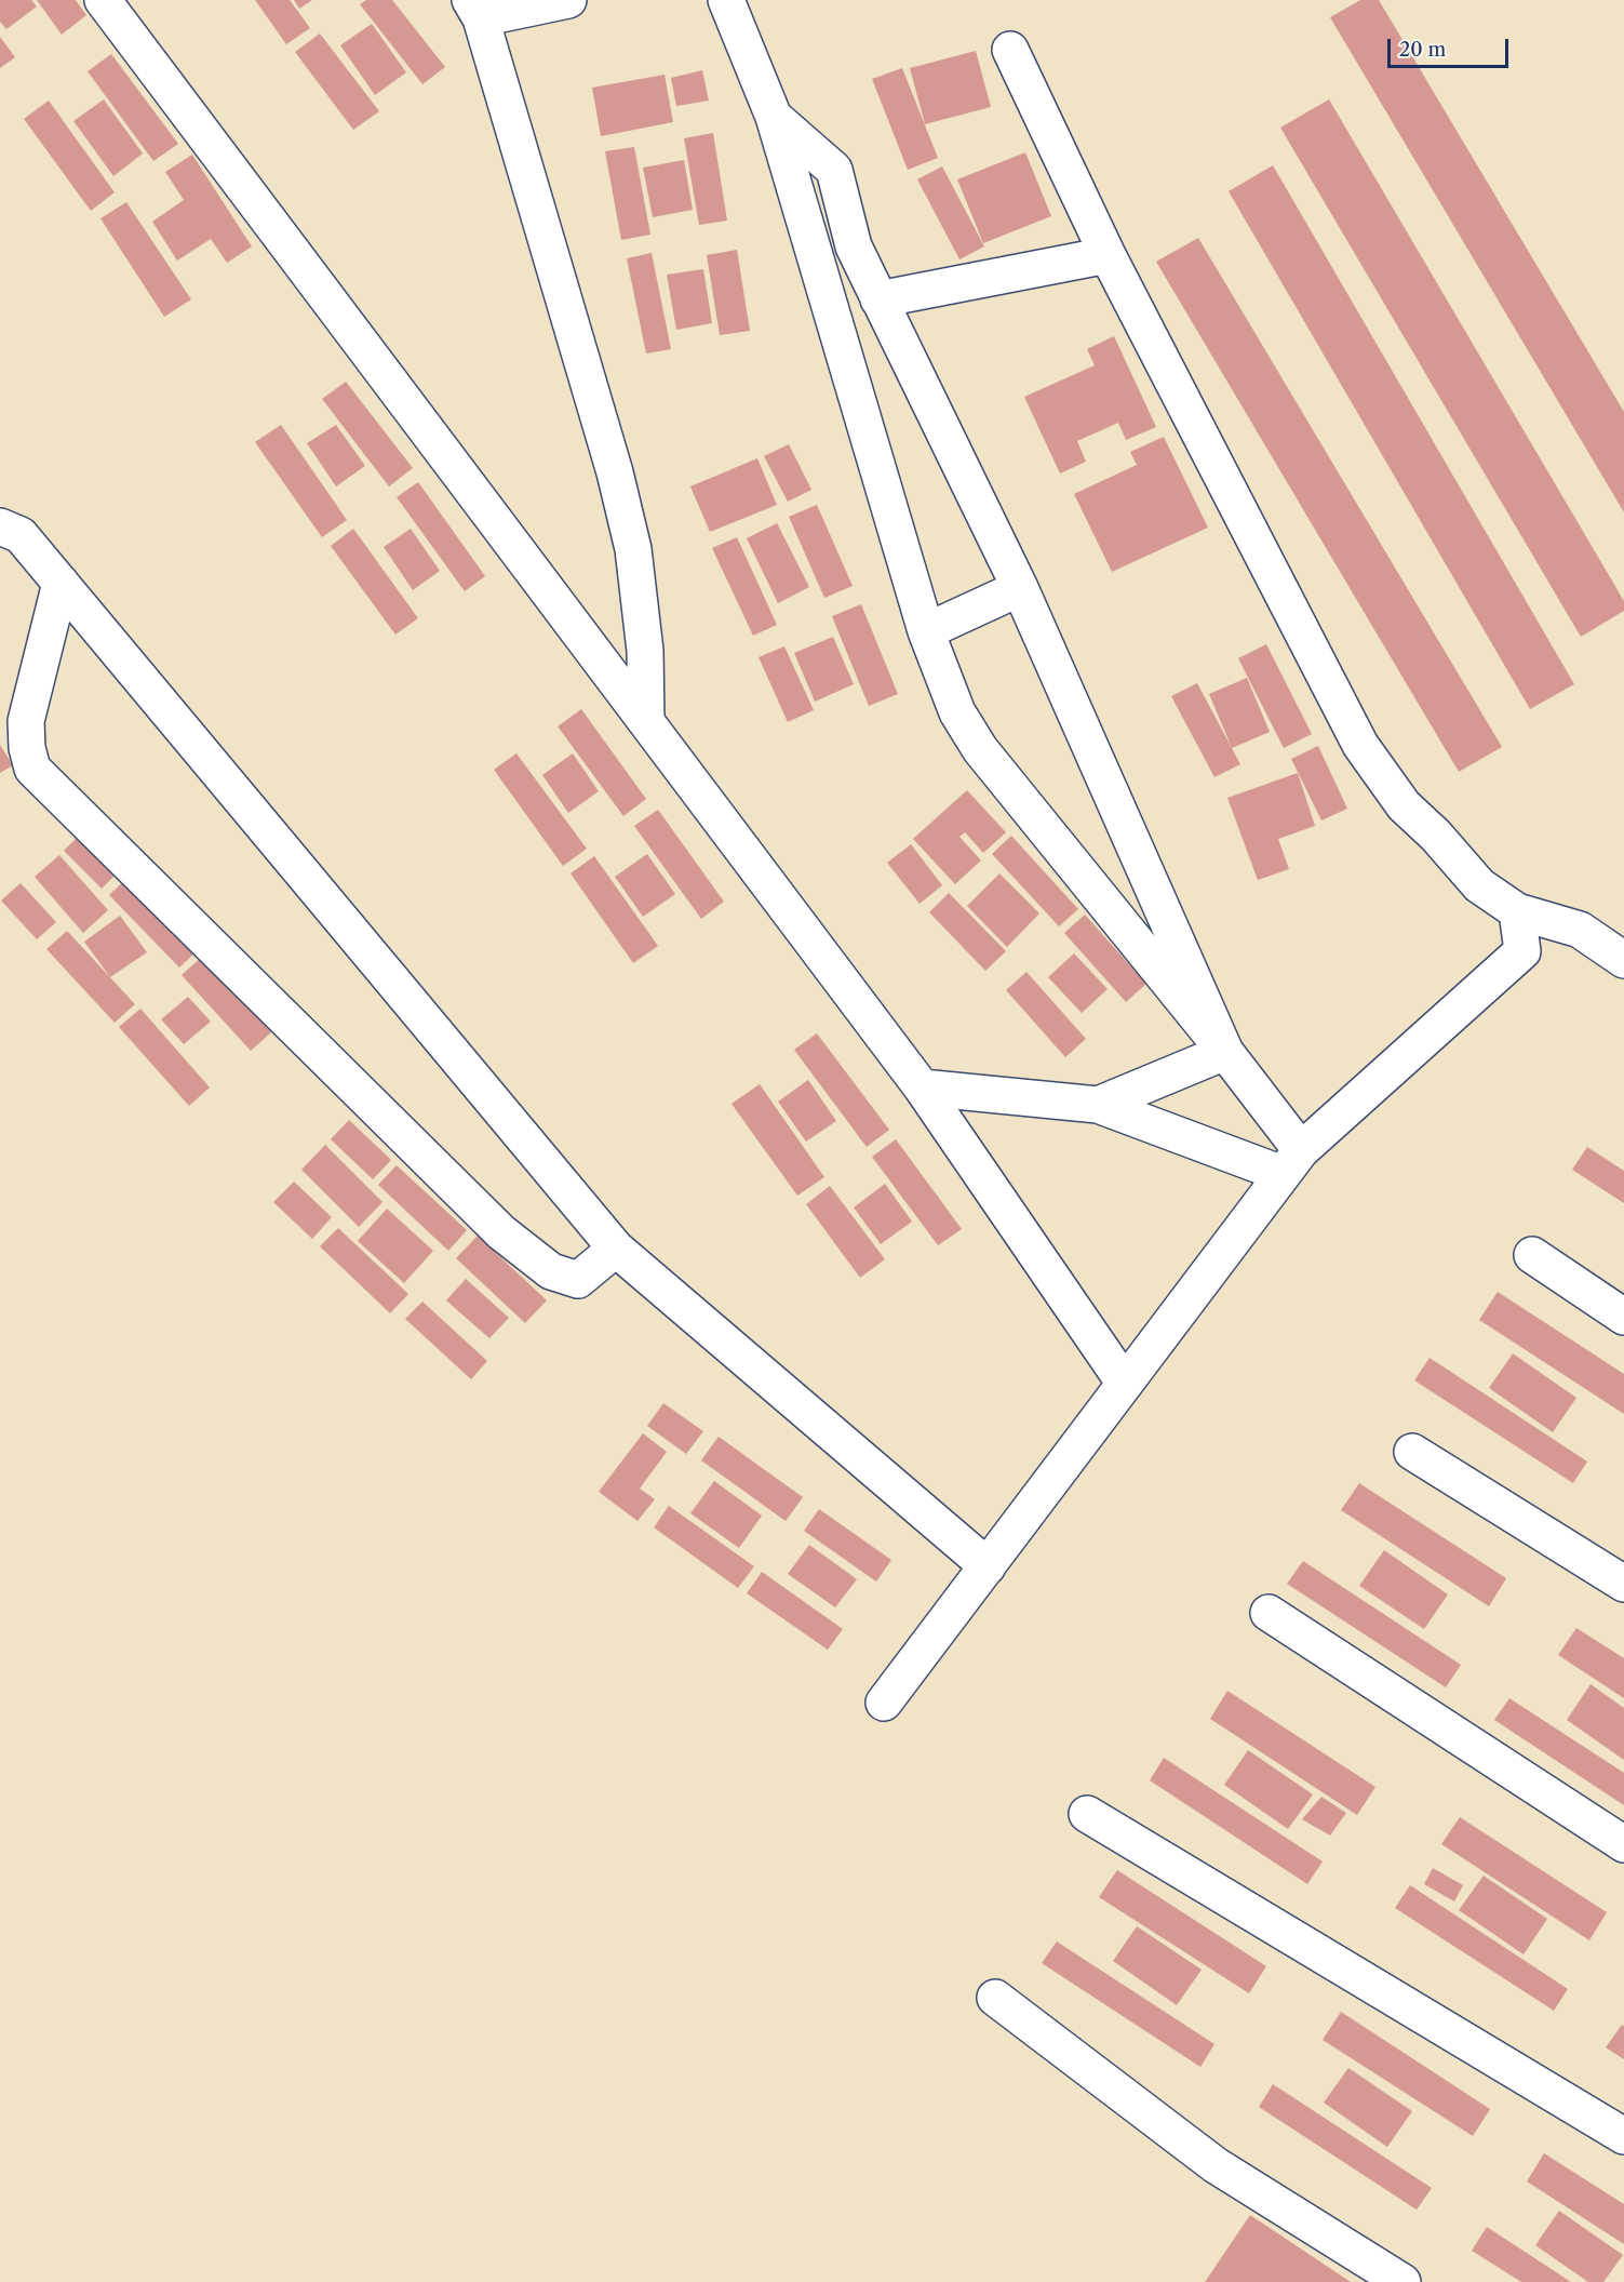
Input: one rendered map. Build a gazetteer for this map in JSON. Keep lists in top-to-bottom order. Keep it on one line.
{"scale_bar":"20 m"}
